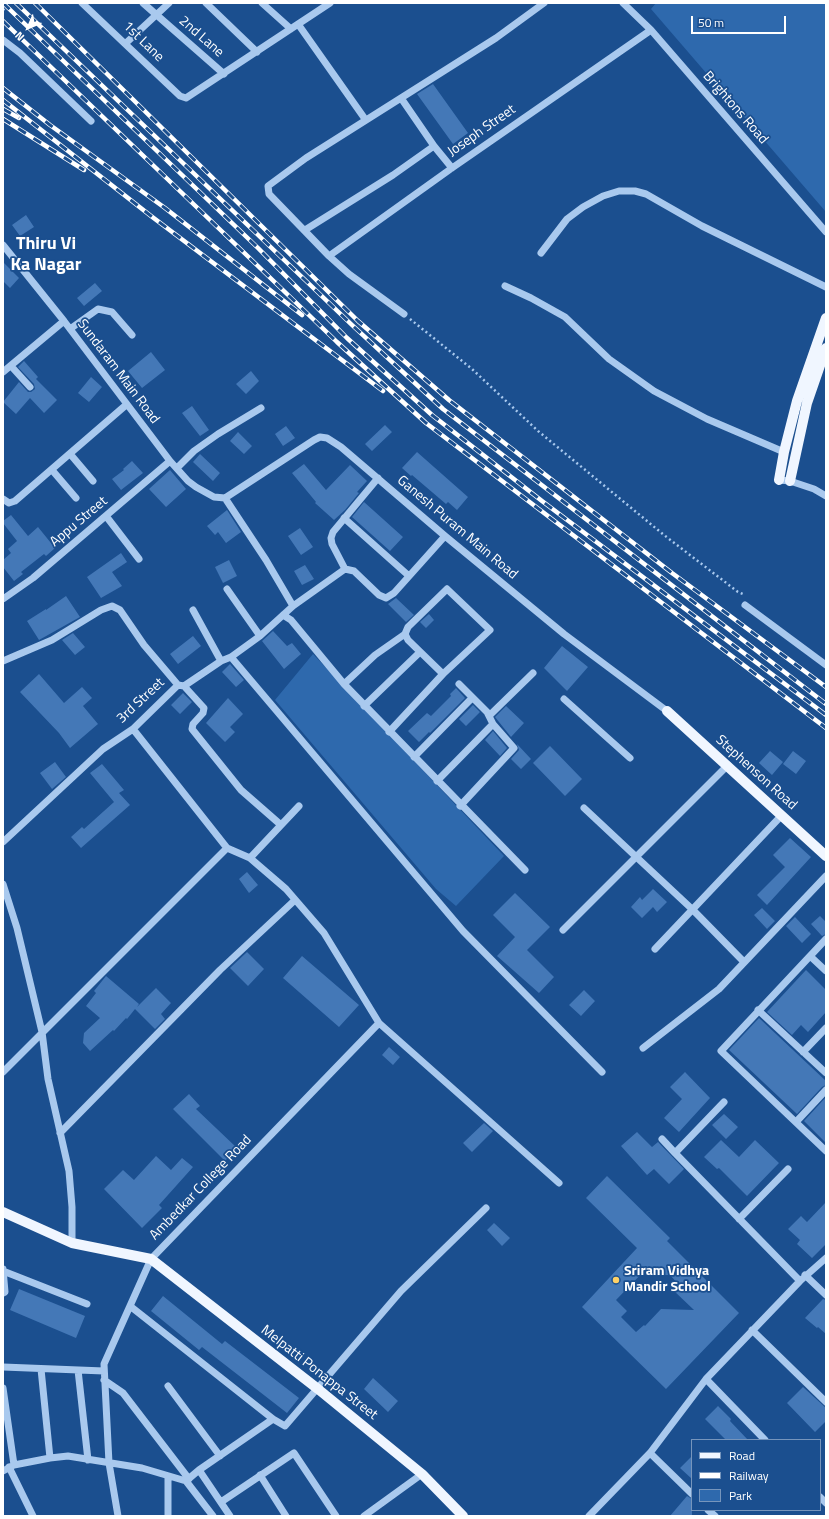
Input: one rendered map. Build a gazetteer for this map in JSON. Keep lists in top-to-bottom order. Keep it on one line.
{"streets":{"main road":["Stephenson Road","Ambedkar College Road","Melpatti Ponappa Street"],"street":["2nd Lane","1st Lane","Brightons Road","Joseph Street","Sundaram Main Road","Appu Street","Ganesh Puram Main Road","3rd Street"]},"crossings":[["2nd Lane","1st Lane"],["Brightons Road","Joseph Street"],["Sundaram Main Road","Appu Street"],["Sundaram Main Road","Ganesh Puram Main Road"],["Ganesh Puram Main Road","Stephenson Road"],["Ambedkar College Road","Melpatti Ponappa Street"]],"districts":["Thiru Vi Ka Nagar"],"places":["Sriram Vidhya Mandir School"],"legend":["Road","Railway","Park"],"scale_bar":"50 m","north":"bottom left"}
